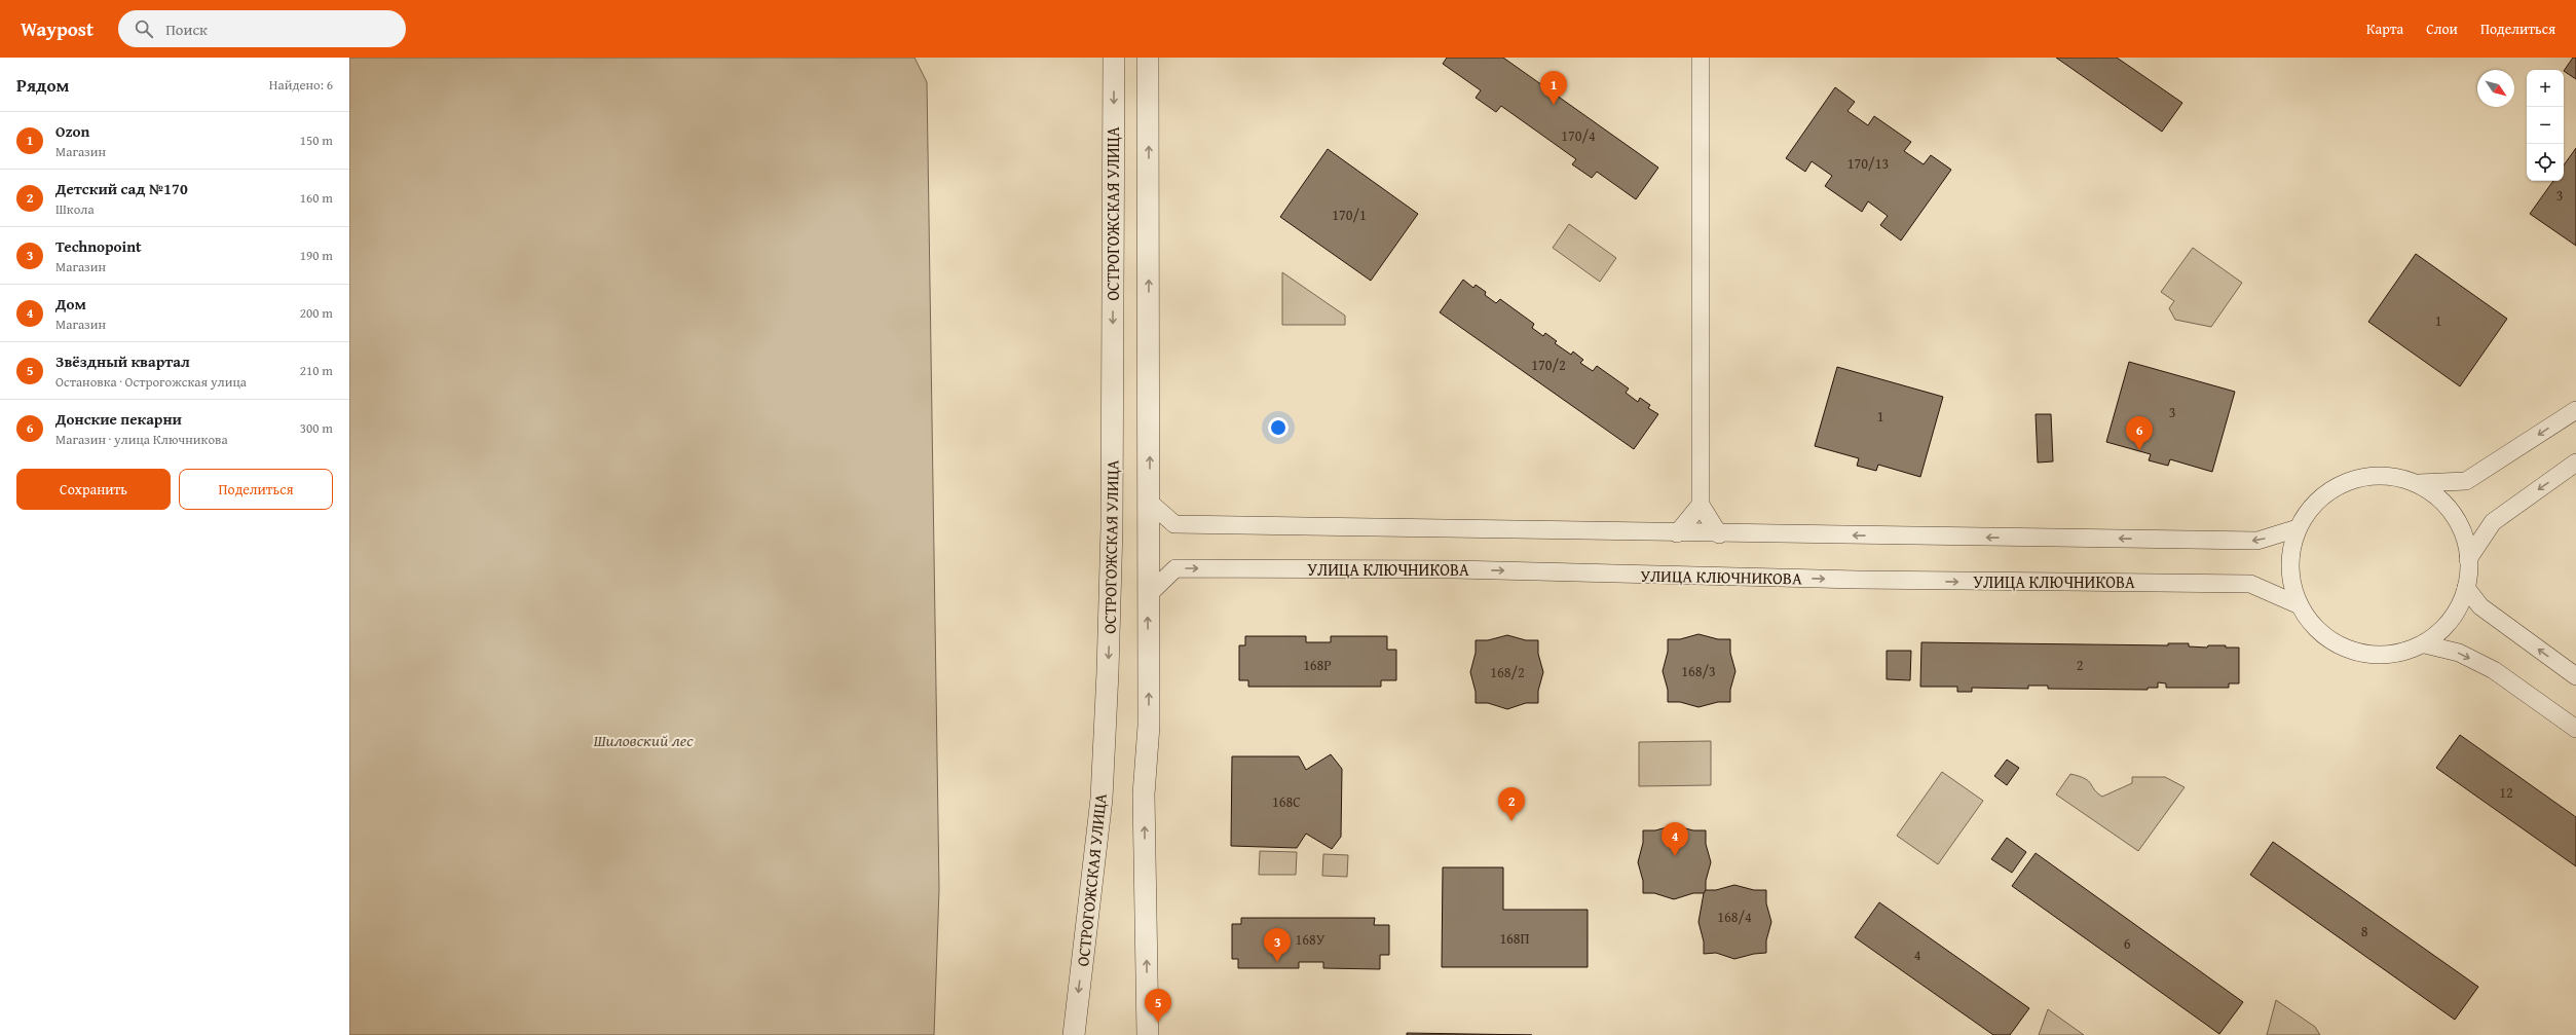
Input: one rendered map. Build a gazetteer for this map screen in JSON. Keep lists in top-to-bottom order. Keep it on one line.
{"streets":{"street":["ОСТРОГОЖСКАЯ УЛИЦА","УЛИЦА КЛЮЧНИКОВА"]},"parks":["Шиловский лес"],"house_numbers":["170/4","170/13","3","170/1","1","170/2","3","1","168Р","2","168/3","168/2","12","168С","168/4","8","168П","168У","6","4"],"north":"bottom right","page":{"header":"Waypost","search":"Поиск","nav":["Карта","Слои","Поделиться"],"heading":["Рядом","Найдено: 6"],"map_buttons":["+","−"],"pins":["1","6","2","4","3","5"],"list":[{"mark":"1","name":"Ozon","note":"Магазин","value":"150 m"},{"mark":"2","name":"Детский сад №170","note":"Школа","value":"160 m"},{"mark":"3","name":"Technopoint","note":"Магазин","value":"190 m"},{"mark":"4","name":"Дом","note":"Магазин","value":"200 m"},{"mark":"5","name":"Звёздный квартал","note":"Остановка · Острогожская улица","value":"210 m"},{"mark":"6","name":"Донские пекарни","note":"Магазин · улица Ключникова","value":"300 m"}],"buttons":["Сохранить","Поделиться"]}}
